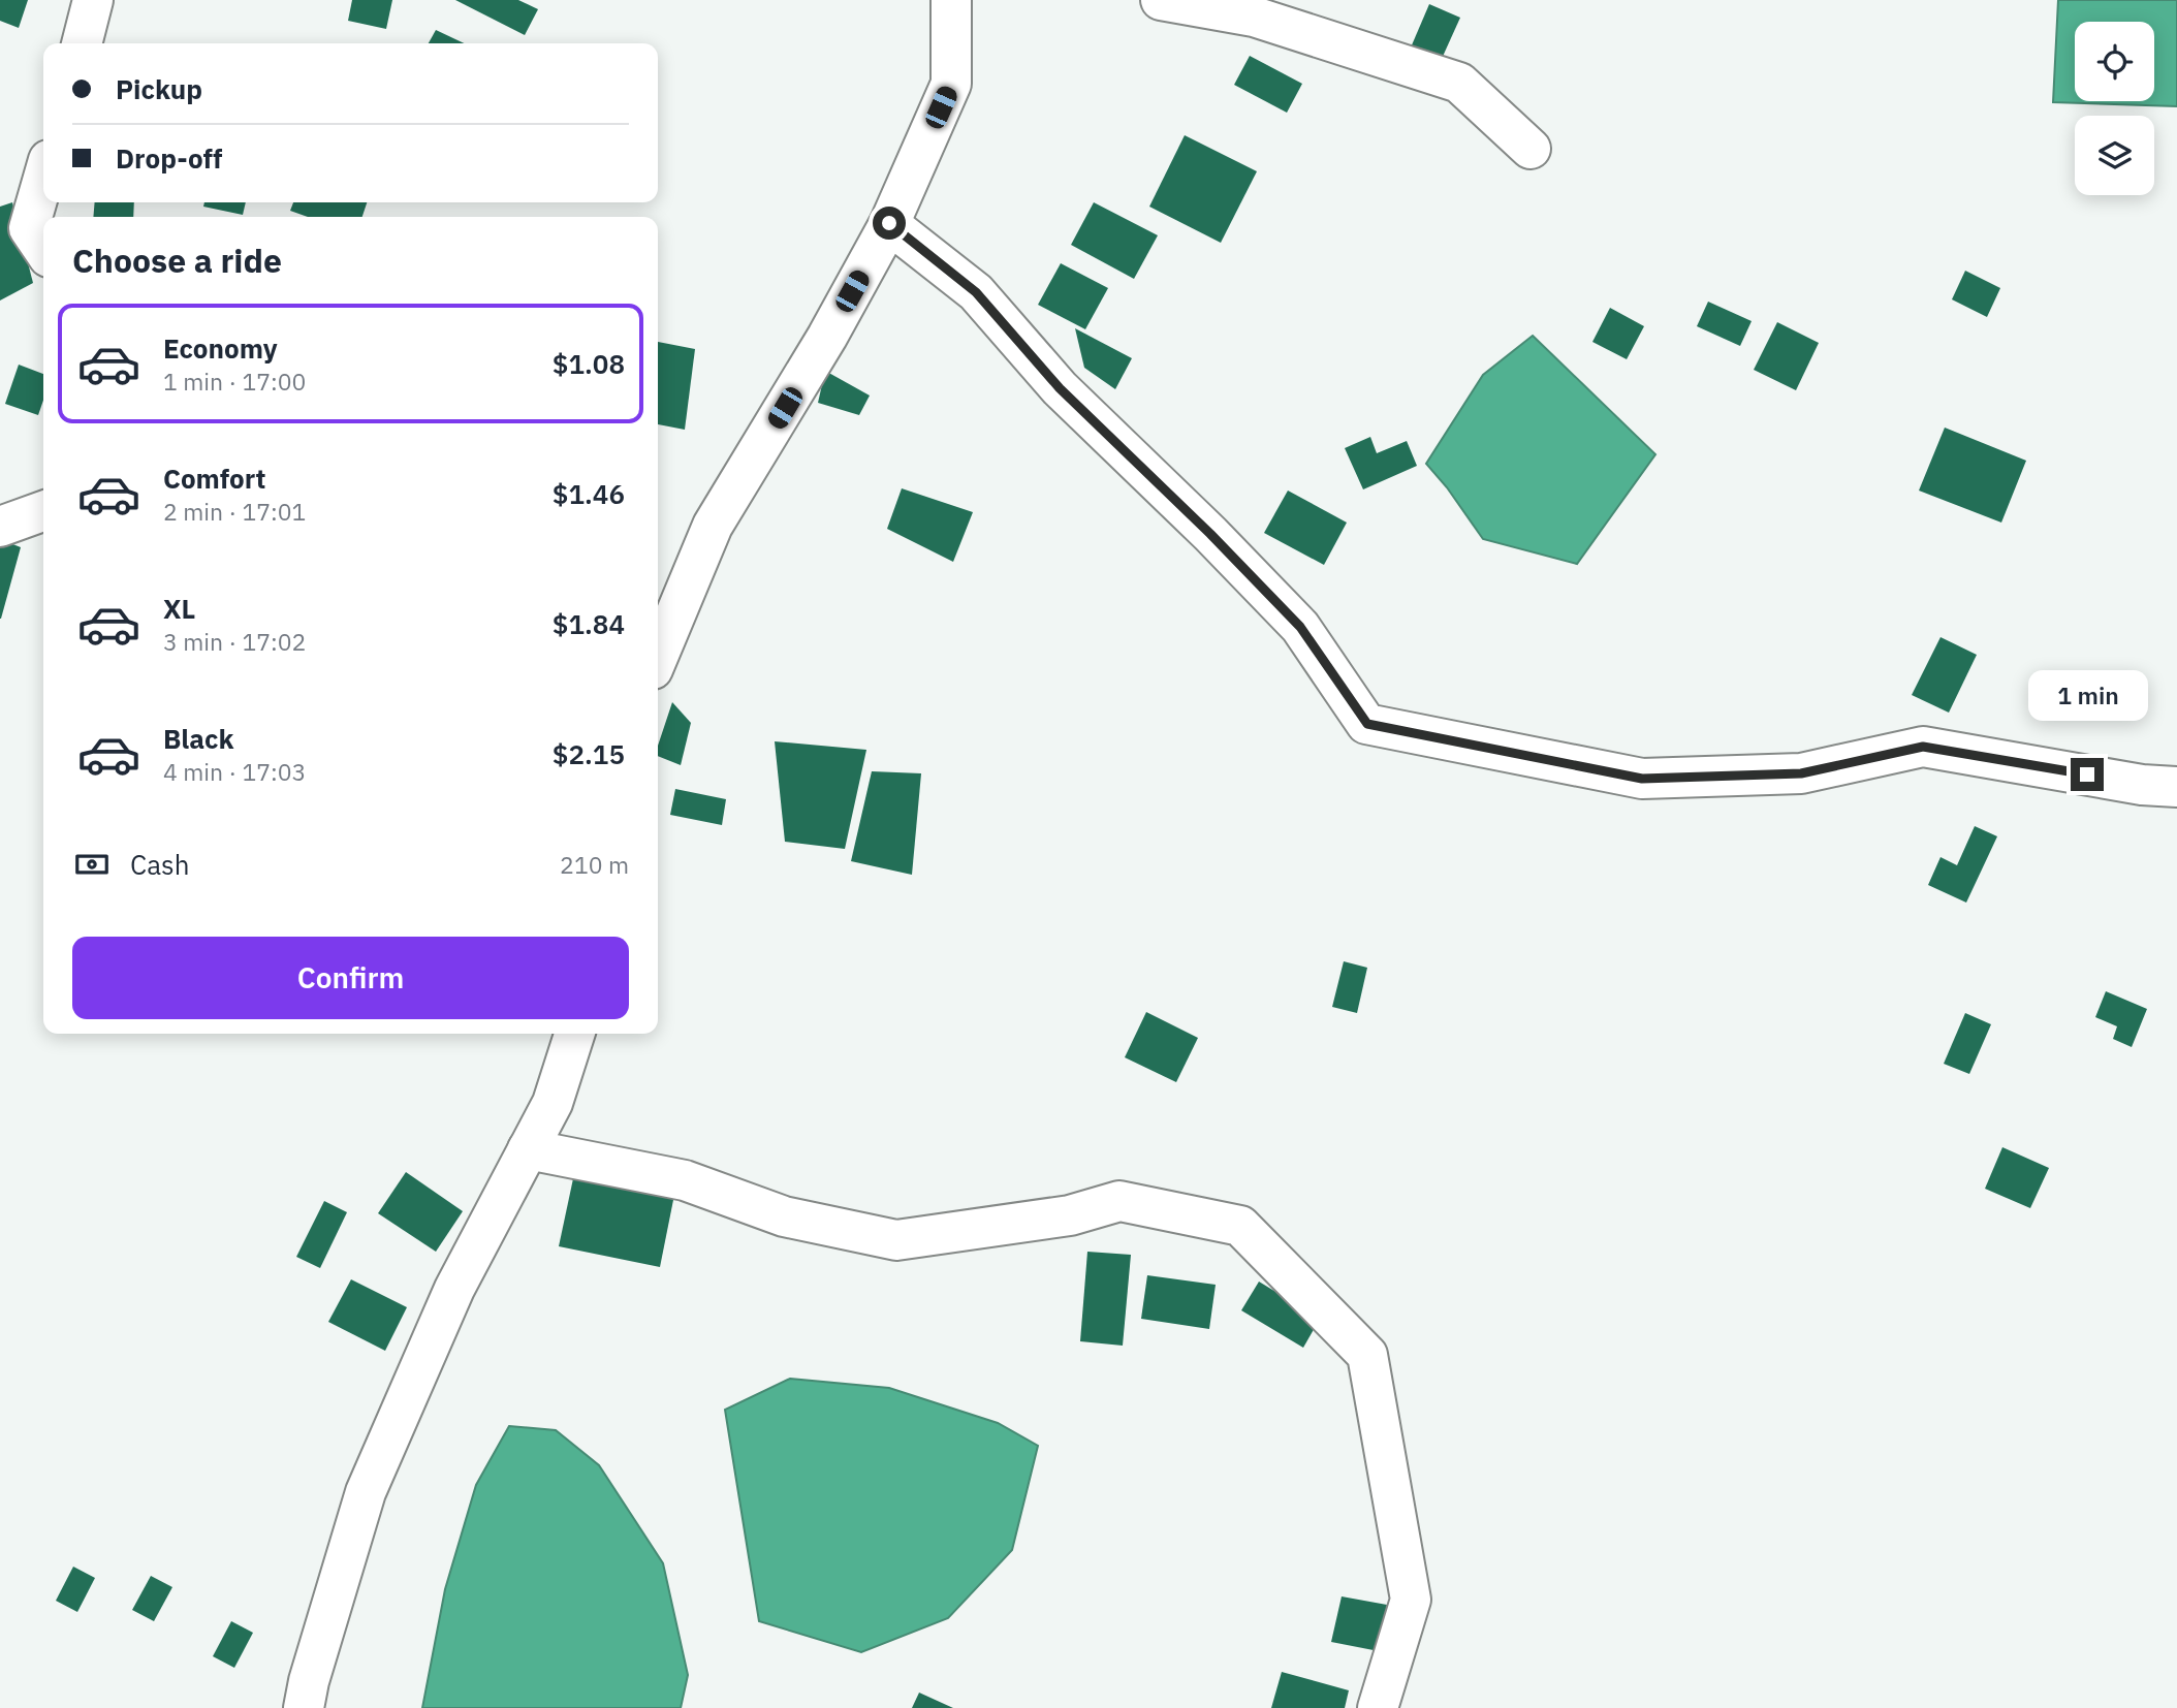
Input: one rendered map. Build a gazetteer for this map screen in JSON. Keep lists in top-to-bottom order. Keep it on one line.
{"page":{"banner":["Pickup","Drop-off"],"heading":"Choose a ride","list":[{"name":"Economy","note":"1 min · 17:00","value":"$1.08"},{"name":"Comfort","note":"2 min · 17:01","value":"$1.46"},{"name":"XL","note":"3 min · 17:02","value":"$1.84"},{"name":"Black","note":"4 min · 17:03","value":"$2.15"}],"bubble":"1 min","pay":["Cash","210 m"],"buttons":"Confirm"}}
